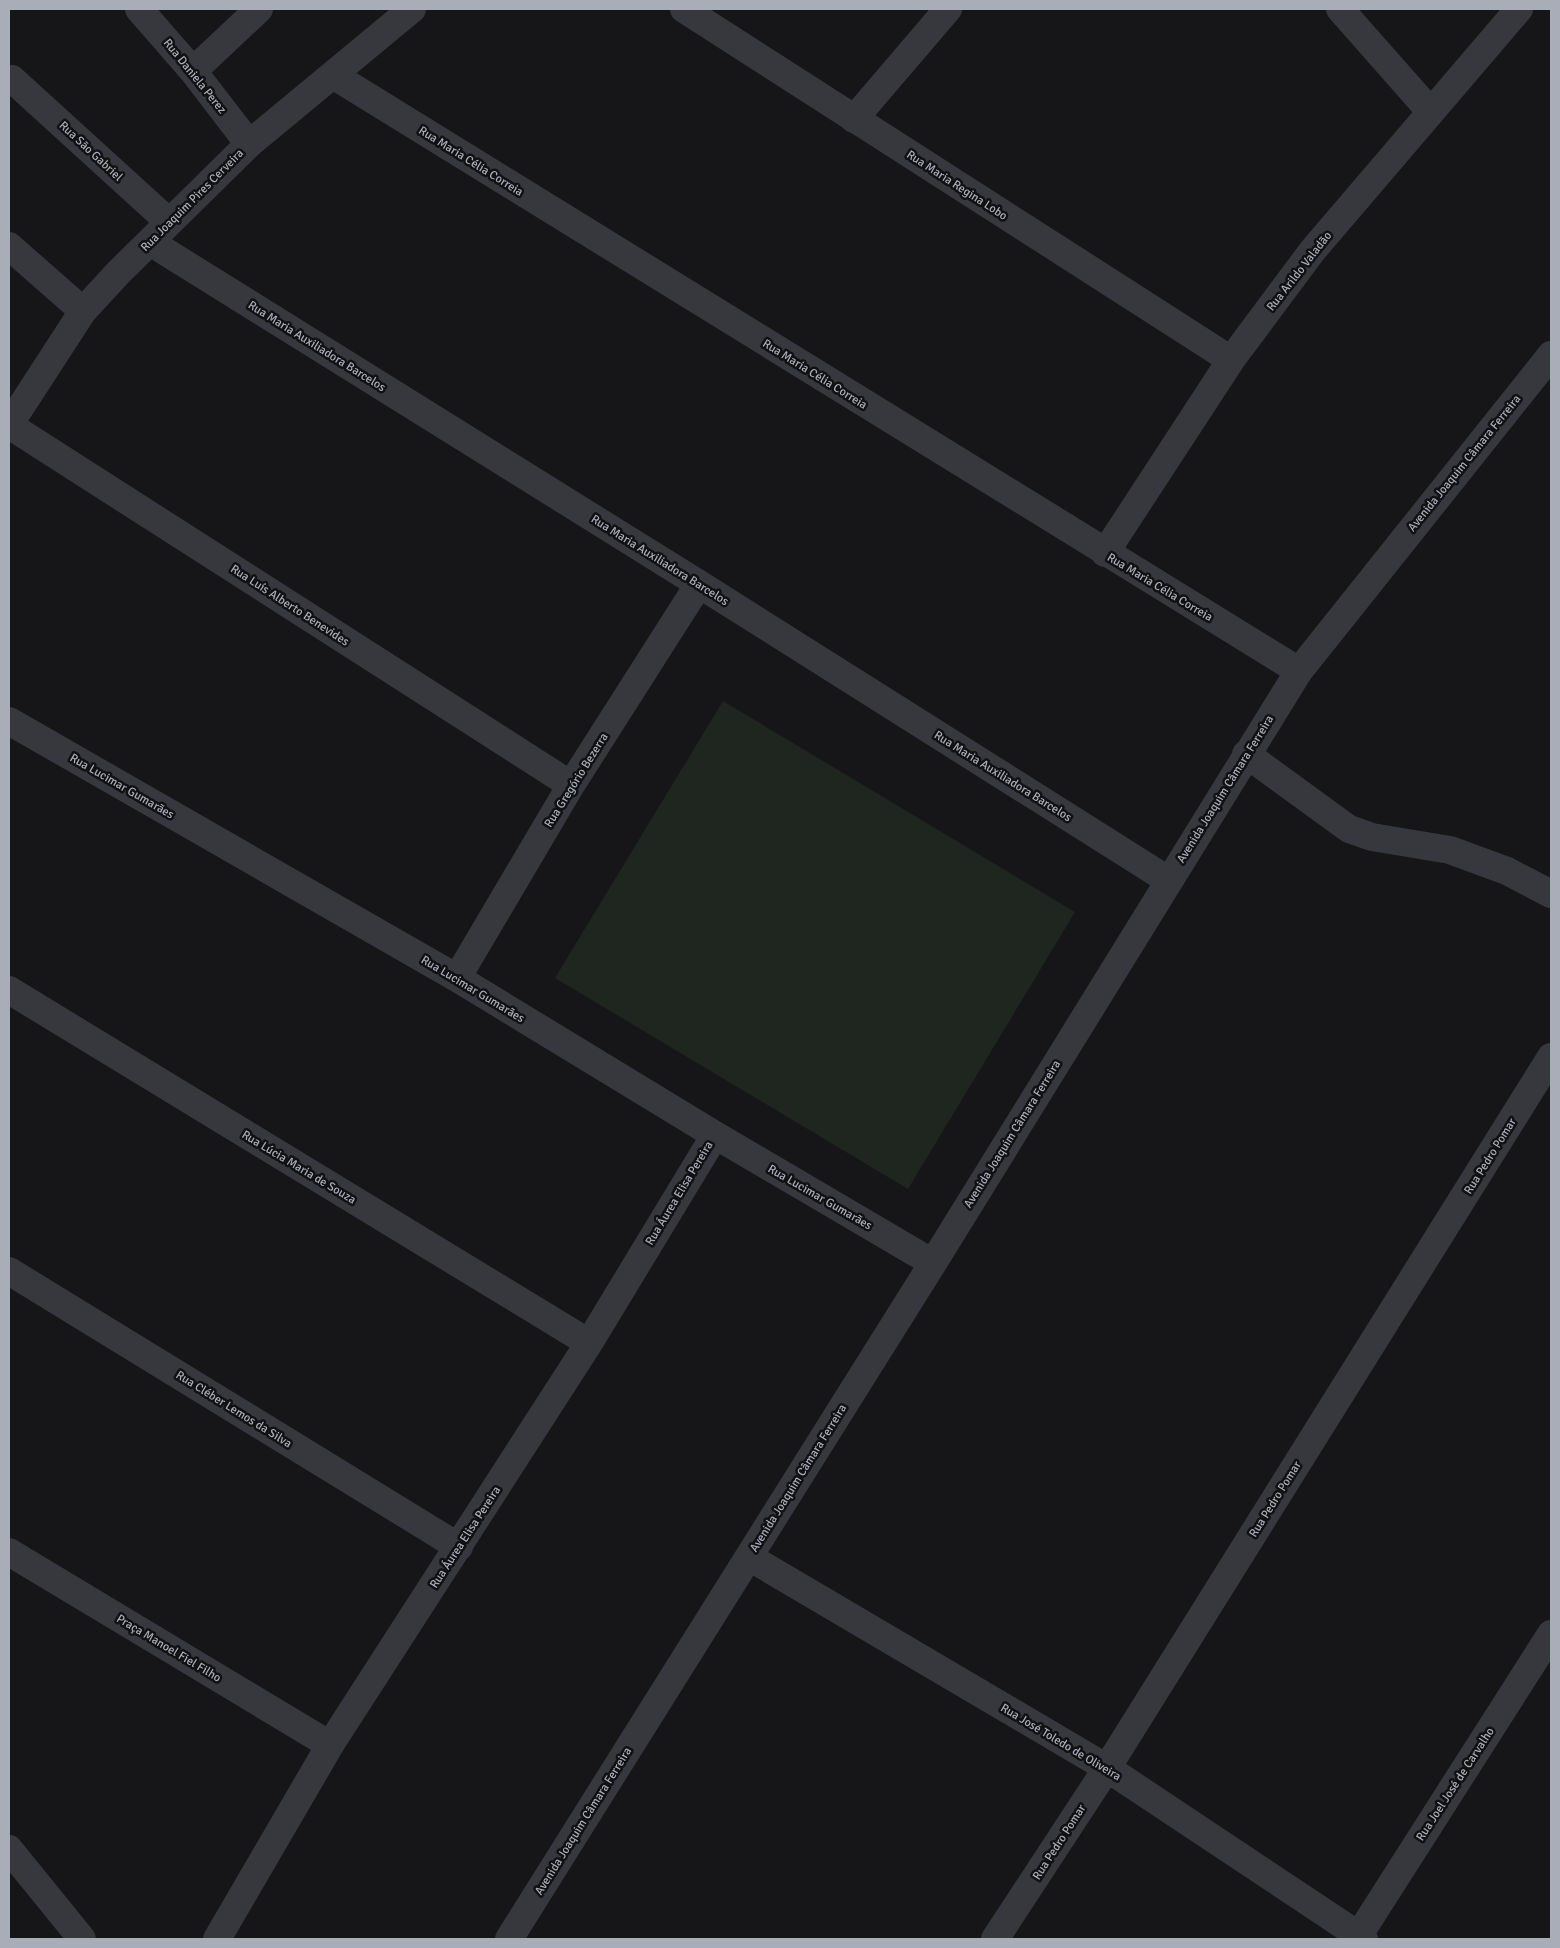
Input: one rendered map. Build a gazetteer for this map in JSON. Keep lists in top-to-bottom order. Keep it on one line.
{"streets":{"street":["Rua Daniela Perez","Rua Sāo Gabriel","Rua Maria Célia Correia","Rua Maria Regina Lobo","Rua Joaquim Pires Cerveira","Rua Arildo Valadão","Rua Maria Auxiliadora Barcelos","Avenida Joaquim Câmara Ferreira","Rua Luís Alberto Benevides","Rua Gregório Bezerra","Rua Lucimar Gumarães","Rua Pedro Pomar","Rua Lúcia Maria de Souza","Rua Áurea Elisa Pereira","Rua Cléber Lemos da Silva","Praça Manoel Fiel Filho","Rua José Toledo de Oliveira","Rua Joel José de Carvalho"]},"crossings":[["Rua Daniela Perez","Rua Joaquim Pires Cerveira"],["Rua Sāo Gabriel","Rua Joaquim Pires Cerveira"],["Rua Maria Célia Correia","Rua Joaquim Pires Cerveira"],["Rua Maria Célia Correia","Rua Arildo Valadão"],["Rua Maria Célia Correia","Avenida Joaquim Câmara Ferreira"],["Rua Maria Regina Lobo","Rua Arildo Valadão"],["Rua Joaquim Pires Cerveira","Rua Maria Auxiliadora Barcelos"],["Rua Joaquim Pires Cerveira","Rua Luís Alberto Benevides"],["Rua Maria Auxiliadora Barcelos","Avenida Joaquim Câmara Ferreira"],["Rua Maria Auxiliadora Barcelos","Rua Gregório Bezerra"],["Avenida Joaquim Câmara Ferreira","Rua Lucimar Gumarães"],["Avenida Joaquim Câmara Ferreira","Rua José Toledo de Oliveira"],["Rua Luís Alberto Benevides","Rua Gregório Bezerra"],["Rua Gregório Bezerra","Rua Lucimar Gumarães"],["Rua Lucimar Gumarães","Rua Áurea Elisa Pereira"],["Rua Pedro Pomar","Rua José Toledo de Oliveira"],["Rua Lúcia Maria de Souza","Rua Áurea Elisa Pereira"],["Rua Áurea Elisa Pereira","Rua Cléber Lemos da Silva"],["Rua Áurea Elisa Pereira","Praça Manoel Fiel Filho"],["Rua José Toledo de Oliveira","Rua Joel José de Carvalho"]]}
